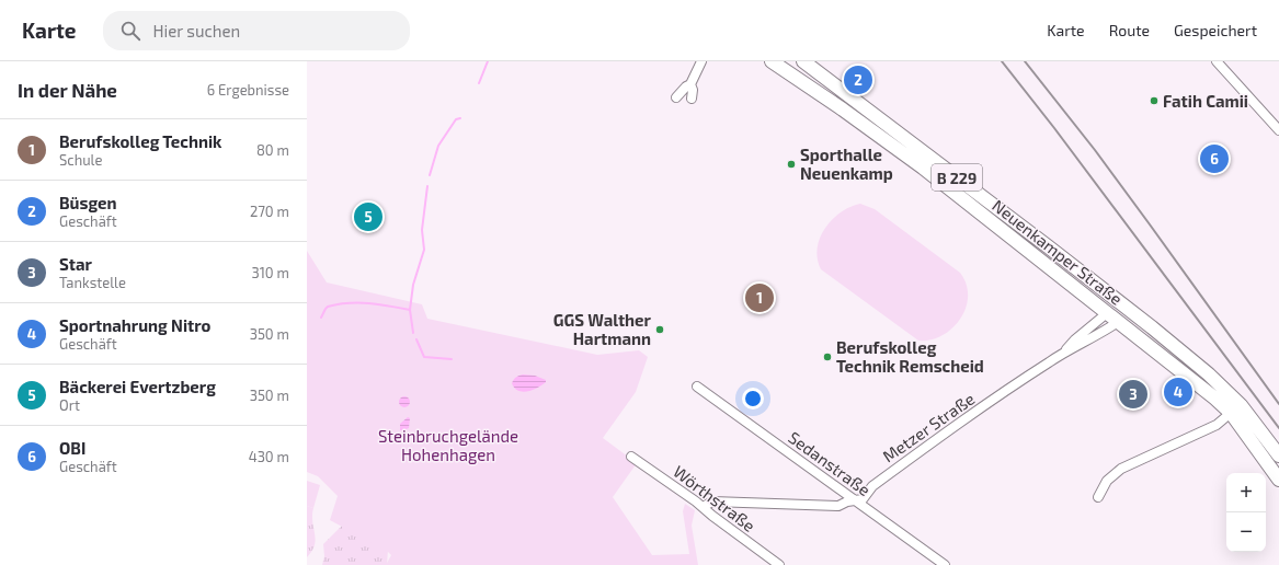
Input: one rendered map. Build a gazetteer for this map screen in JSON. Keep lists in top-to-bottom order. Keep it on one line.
{"streets":{"main road":["B 229","Neuenkamper Straße"],"street":["Metzer Straße","Sedanstraße","Wörthstraße"]},"crossings":[["Neuenkamper Straße","Metzer Straße"],["Metzer Straße","Sedanstraße"]],"parks":["Steinbruchgelände Hohenhagen"],"places":["Fatih Camii","Sporthalle Neuenkamp","GGS Walther Hartmann","Berufskolleg Technik Remscheid"],"page":{"header":"Karte","search":"Hier suchen","nav":["Karte","Route","Gespeichert"],"heading":["In der Nähe","6 Ergebnisse"],"pins":["2","6","5","1","4","3"],"list":[{"mark":"1","name":"Berufskolleg Technik","note":"Schule","value":"80 m"},{"mark":"2","name":"Büsgen","note":"Geschäft","value":"270 m"},{"mark":"3","name":"Star","note":"Tankstelle","value":"310 m"},{"mark":"4","name":"Sportnahrung Nitro","note":"Geschäft","value":"350 m"},{"mark":"5","name":"Bäckerei Evertzberg","note":"Ort","value":"350 m"},{"mark":"6","name":"OBI","note":"Geschäft","value":"430 m"}],"map_buttons":["+","−"]}}
